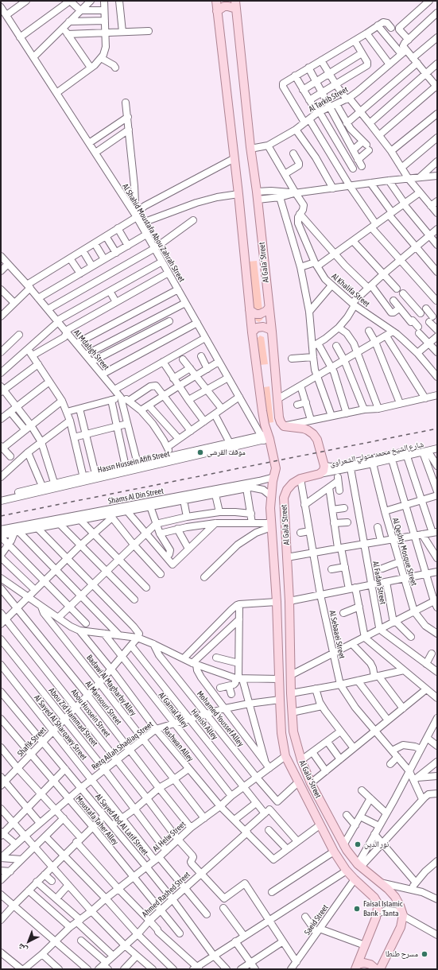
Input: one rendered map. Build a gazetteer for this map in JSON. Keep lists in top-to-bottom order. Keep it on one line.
{"streets":{"main road":["Al Gala' Street"],"street":["Al Tarkib Street","Al Shahid Moustafa Abou Zahrah Street","Al Khalifa Street","Al Mdabgh Street","شارع الشيخ محمد متولي الشعراوى","Hassn Hussein Afifi Street","Shams Al Din Street","Al Qeshty Mosque Street","Al Fadan Street","Al Sebaaei Street","Badawi Al Magharby Alley","Al Mansouri Street","Al Gamal Alley","Abou Hussein Street","Abou Zid Hammad Street","Mohamed Youssef Alley","Hanish Alley","Al Sayed Al Sharqawy Street","Shafik Street","Rashwan Alley","Rezq Allah Shadiaq Street","Moustafa Taher Alley","Al Sayed Abd Al Latif Street","Al Helw Street","Ahmed Rashed Street","Saeid Street"]},"crossings":[["Al Tarkib Street","Al Gala' Street"],["Al Shahid Moustafa Abou Zahrah Street","Al Gala' Street"],["Al Shahid Moustafa Abou Zahrah Street","Hassn Hussein Afifi Street"],["Al Gala' Street","شارع الشيخ محمد متولي الشعراوى"],["Al Gala' Street","Hassn Hussein Afifi Street"],["Al Gala' Street","Shams Al Din Street"],["Al Gala' Street","Al Sebaaei Street"],["Al Gala' Street","Mohamed Youssef Alley"],["Al Gala' Street","Rezq Allah Shadiaq Street"],["Al Gala' Street","Al Helw Street"],["Al Gala' Street","Saeid Street"],["Al Mdabgh Street","Hassn Hussein Afifi Street"],["شارع الشيخ محمد متولي الشعراوى","Al Qeshty Mosque Street"],["شارع الشيخ محمد متولي الشعراوى","Al Fadan Street"],["Badawi Al Magharby Alley","Shafik Street"],["Badawi Al Magharby Alley","Rezq Allah Shadiaq Street"],["Badawi Al Magharby Alley","Al Helw Street"],["Al Mansouri Street","Shafik Street"],["Al Mansouri Street","Rezq Allah Shadiaq Street"],["Al Mansouri Street","Al Helw Street"],["Al Gamal Alley","Shafik Street"],["Al Gamal Alley","Rezq Allah Shadiaq Street"],["Al Gamal Alley","Al Helw Street"],["Abou Hussein Street","Shafik Street"],["Abou Hussein Street","Rezq Allah Shadiaq Street"],["Abou Hussein Street","Al Helw Street"],["Abou Hussein Street","Ahmed Rashed Street"],["Abou Zid Hammad Street","Shafik Street"],["Abou Zid Hammad Street","Rezq Allah Shadiaq Street"],["Abou Zid Hammad Street","Al Helw Street"],["Mohamed Youssef Alley","Rezq Allah Shadiaq Street"],["Mohamed Youssef Alley","Al Helw Street"],["Hanish Alley","Shafik Street"],["Hanish Alley","Rezq Allah Shadiaq Street"],["Hanish Alley","Al Helw Street"],["Hanish Alley","Ahmed Rashed Street"],["Al Sayed Al Sharqawy Street","Shafik Street"],["Al Sayed Al Sharqawy Street","Rezq Allah Shadiaq Street"],["Al Sayed Al Sharqawy Street","Al Helw Street"],["Al Sayed Al Sharqawy Street","Ahmed Rashed Street"],["Shafik Street","Rashwan Alley"],["Shafik Street","Moustafa Taher Alley"],["Shafik Street","Al Sayed Abd Al Latif Street"],["Rashwan Alley","Rezq Allah Shadiaq Street"],["Rashwan Alley","Al Helw Street"],["Rashwan Alley","Ahmed Rashed Street"],["Rezq Allah Shadiaq Street","Moustafa Taher Alley"],["Rezq Allah Shadiaq Street","Al Sayed Abd Al Latif Street"],["Moustafa Taher Alley","Al Helw Street"],["Moustafa Taher Alley","Ahmed Rashed Street"],["Al Sayed Abd Al Latif Street","Al Helw Street"],["Al Sayed Abd Al Latif Street","Ahmed Rashed Street"]],"places":["موقف القرشى","نور الدين","Faisal Islamic Bank - Tanta","مسرح طنطا"],"north":"bottom left"}
